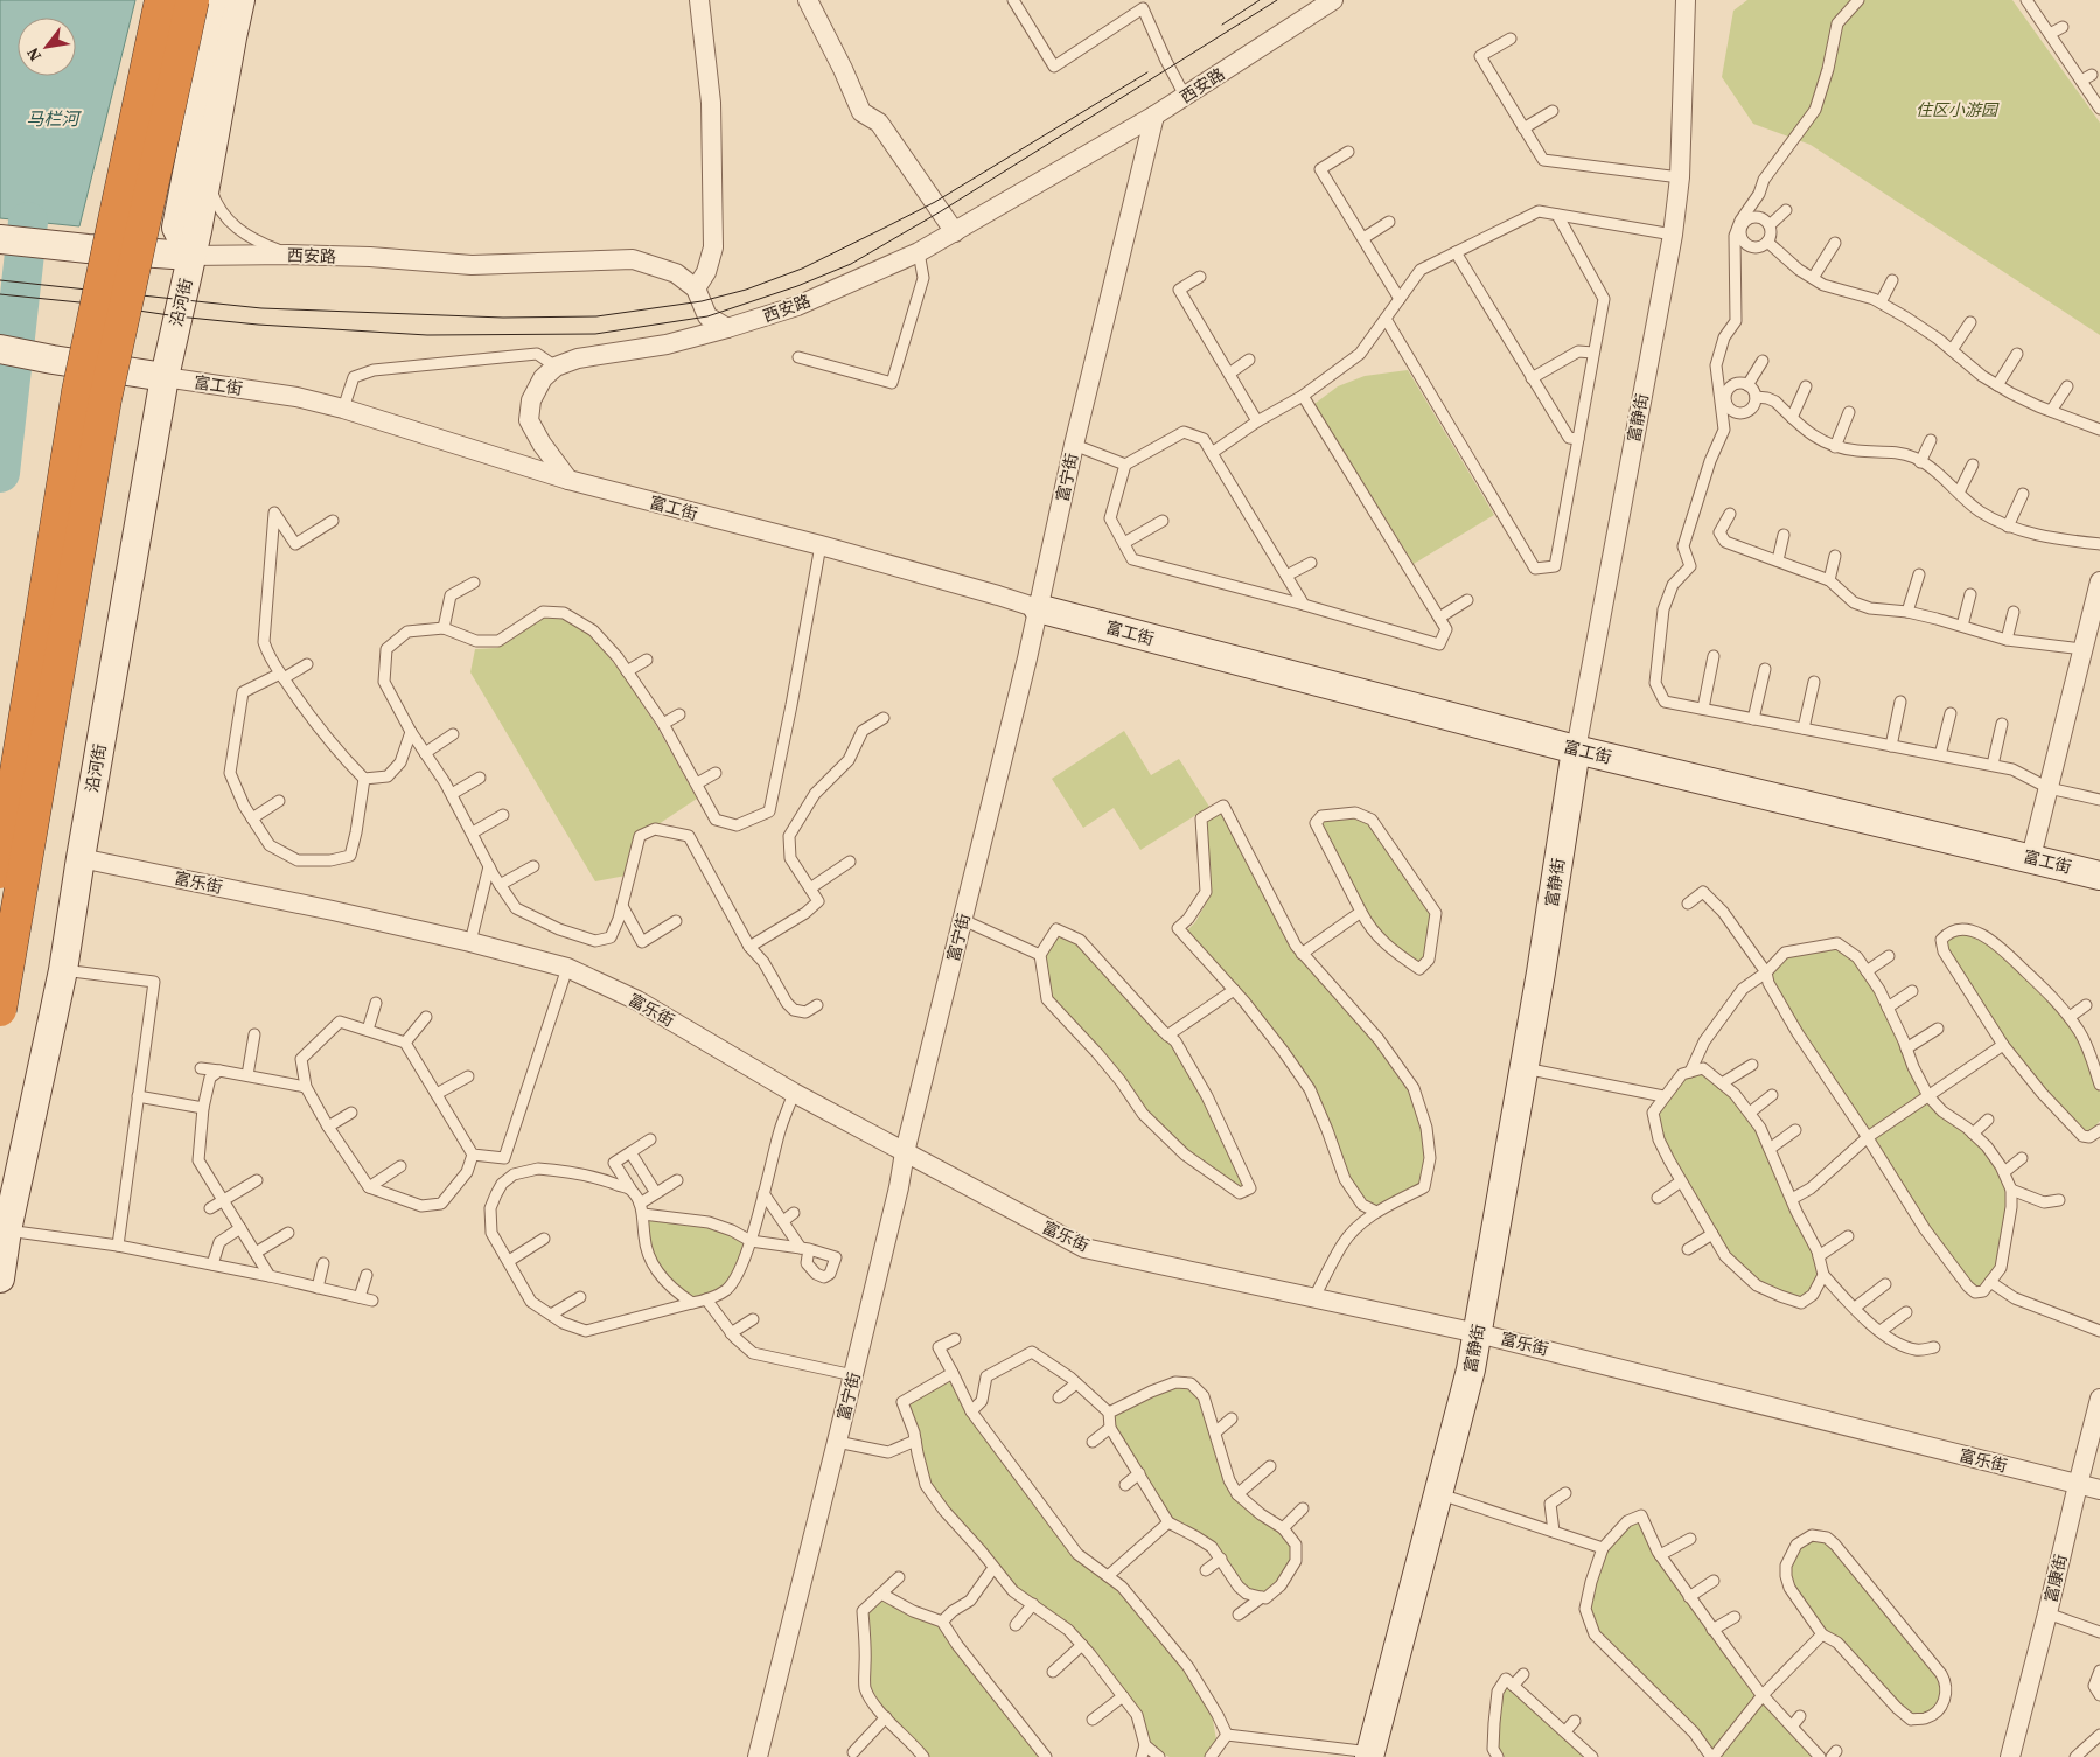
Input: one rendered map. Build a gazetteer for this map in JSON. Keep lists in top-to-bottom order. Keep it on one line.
{"streets":{"street":["西安路","沿河街","富工街","富静街","富宁街","富乐街","富康街"]},"crossings":[["西安路","沿河街"],["西安路","富宁街"],["沿河街","富工街"],["沿河街","富乐街"],["富工街","富静街"],["富工街","富宁街"],["富静街","富乐街"],["富宁街","富乐街"],["富乐街","富康街"]],"water":["马栏河"],"parks":["住区小游园"],"north":"bottom left"}
